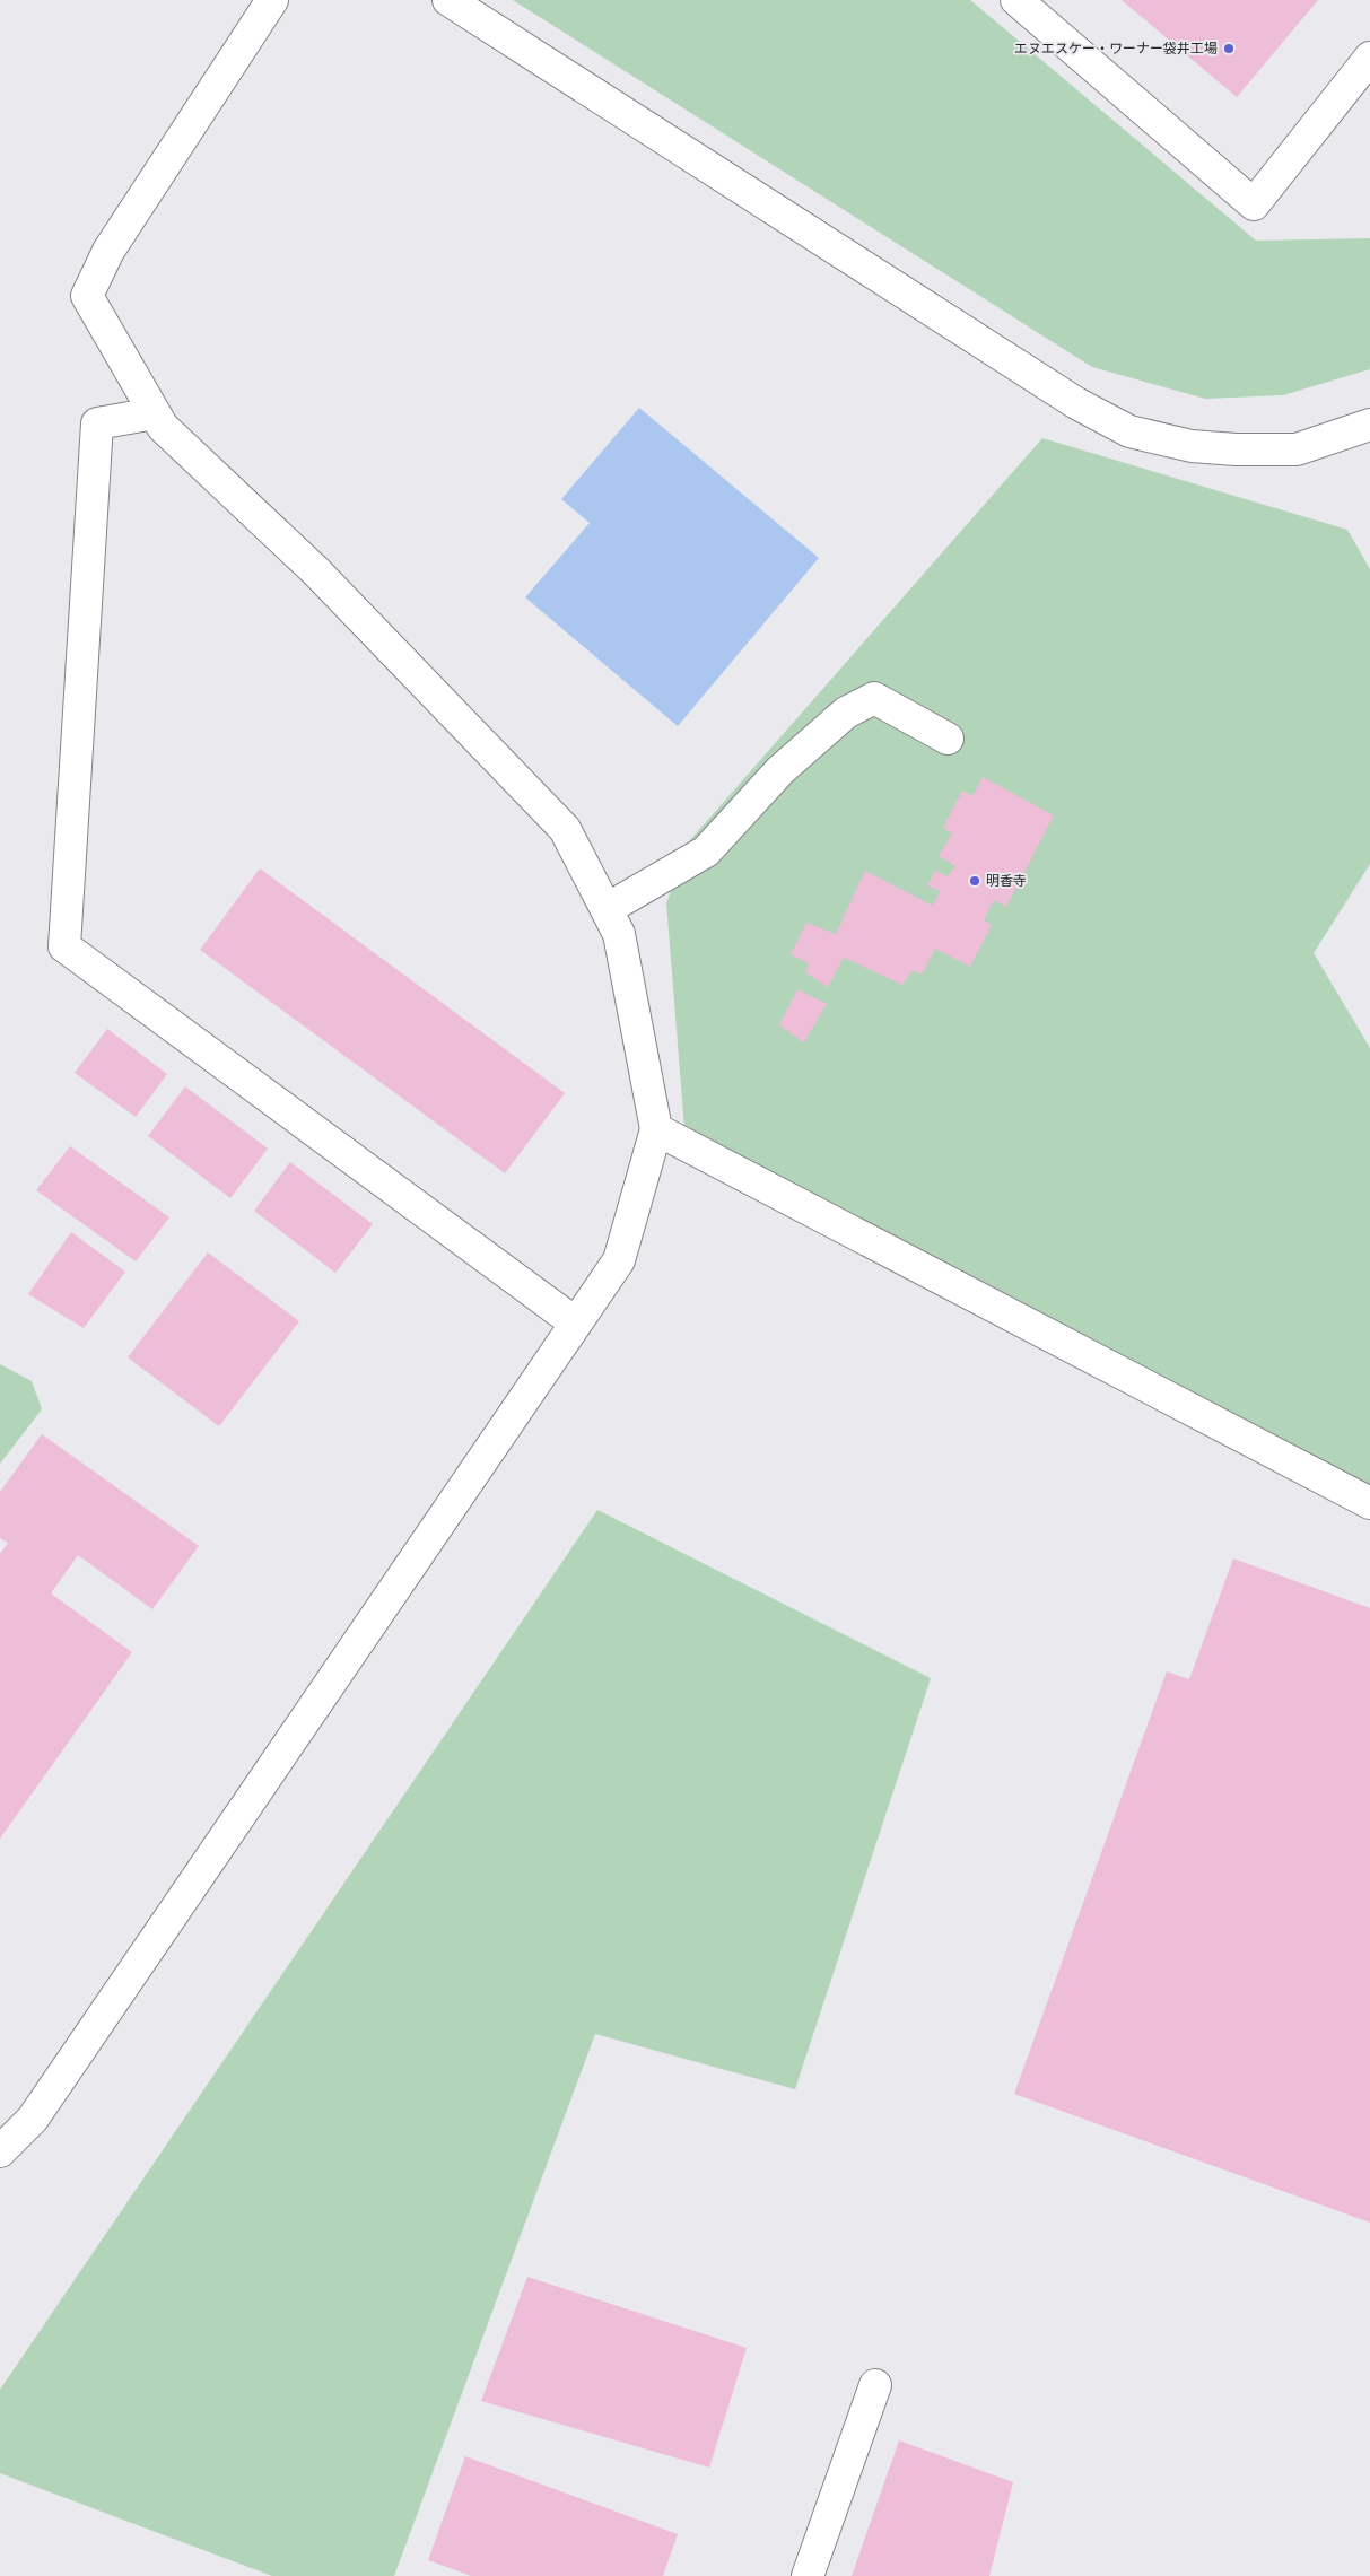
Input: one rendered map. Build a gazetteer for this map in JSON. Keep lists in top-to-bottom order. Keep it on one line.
{"places":["エヌエスケー・ワーナー袋井工場","明香寺"]}
